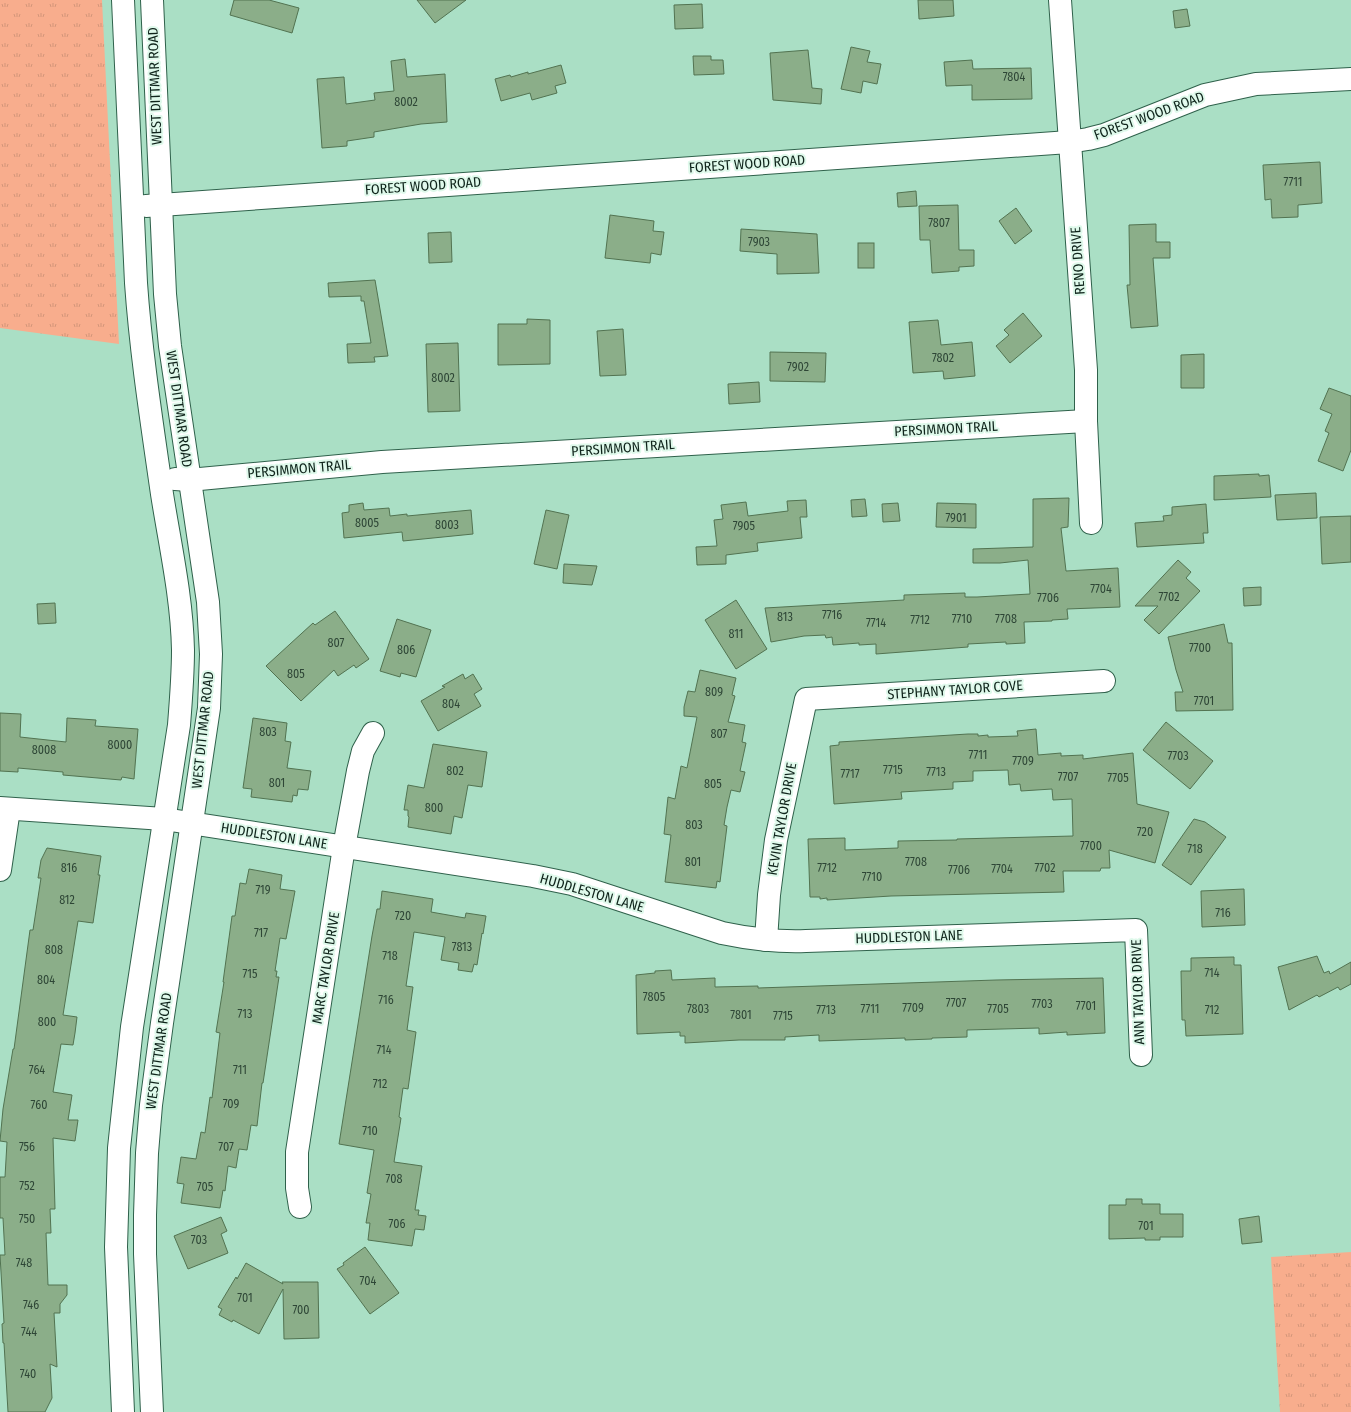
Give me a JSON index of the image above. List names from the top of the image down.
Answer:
{
  "streets": {
    "street": [
      "WEST DITTMAR ROAD",
      "FOREST WOOD ROAD",
      "RENO DRIVE",
      "PERSIMMON TRAIL",
      "STEPHANY TAYLOR COVE",
      "KEVIN TAYLOR DRIVE",
      "HUDDLESTON LANE",
      "MARC TAYLOR DRIVE",
      "ANN TAYLOR DRIVE"
    ]
  },
  "crossings": [
    ["WEST DITTMAR ROAD", "FOREST WOOD ROAD"],
    ["WEST DITTMAR ROAD", "PERSIMMON TRAIL"],
    ["WEST DITTMAR ROAD", "HUDDLESTON LANE"],
    ["FOREST WOOD ROAD", "RENO DRIVE"],
    ["RENO DRIVE", "PERSIMMON TRAIL"],
    ["STEPHANY TAYLOR COVE", "KEVIN TAYLOR DRIVE"],
    ["KEVIN TAYLOR DRIVE", "HUDDLESTON LANE"],
    ["HUDDLESTON LANE", "MARC TAYLOR DRIVE"],
    ["HUDDLESTON LANE", "ANN TAYLOR DRIVE"]
  ],
  "house_numbers": [
    "7804",
    "8002",
    "7711",
    "7807",
    "7903",
    "7802",
    "7902",
    "8002",
    "7901",
    "8005",
    "8003",
    "7905",
    "7704",
    "7702",
    "7706",
    "7716",
    "813",
    "7710",
    "7708",
    "7712",
    "7714",
    "811",
    "807",
    "7700",
    "806",
    "805",
    "809",
    "7701",
    "804",
    "803",
    "807",
    "8000",
    "8008",
    "7711",
    "7703",
    "7709",
    "7715",
    "802",
    "7713",
    "7717",
    "7707",
    "7705",
    "801",
    "805",
    "800",
    "803",
    "720",
    "7700",
    "718",
    "801",
    "7708",
    "816",
    "7712",
    "7702",
    "7704",
    "7706",
    "7710",
    "719",
    "812",
    "716",
    "720",
    "717",
    "7813",
    "808",
    "718",
    "714",
    "715",
    "804",
    "7805",
    "716",
    "7707",
    "7703",
    "7701",
    "7709",
    "7803",
    "7711",
    "7705",
    "7713",
    "712",
    "713",
    "7801",
    "7715",
    "800",
    "714",
    "764",
    "711",
    "712",
    "709",
    "760",
    "710",
    "756",
    "707",
    "708",
    "752",
    "705",
    "750",
    "706",
    "701",
    "703",
    "748",
    "704",
    "701",
    "746",
    "700",
    "744",
    "740"
  ]
}
